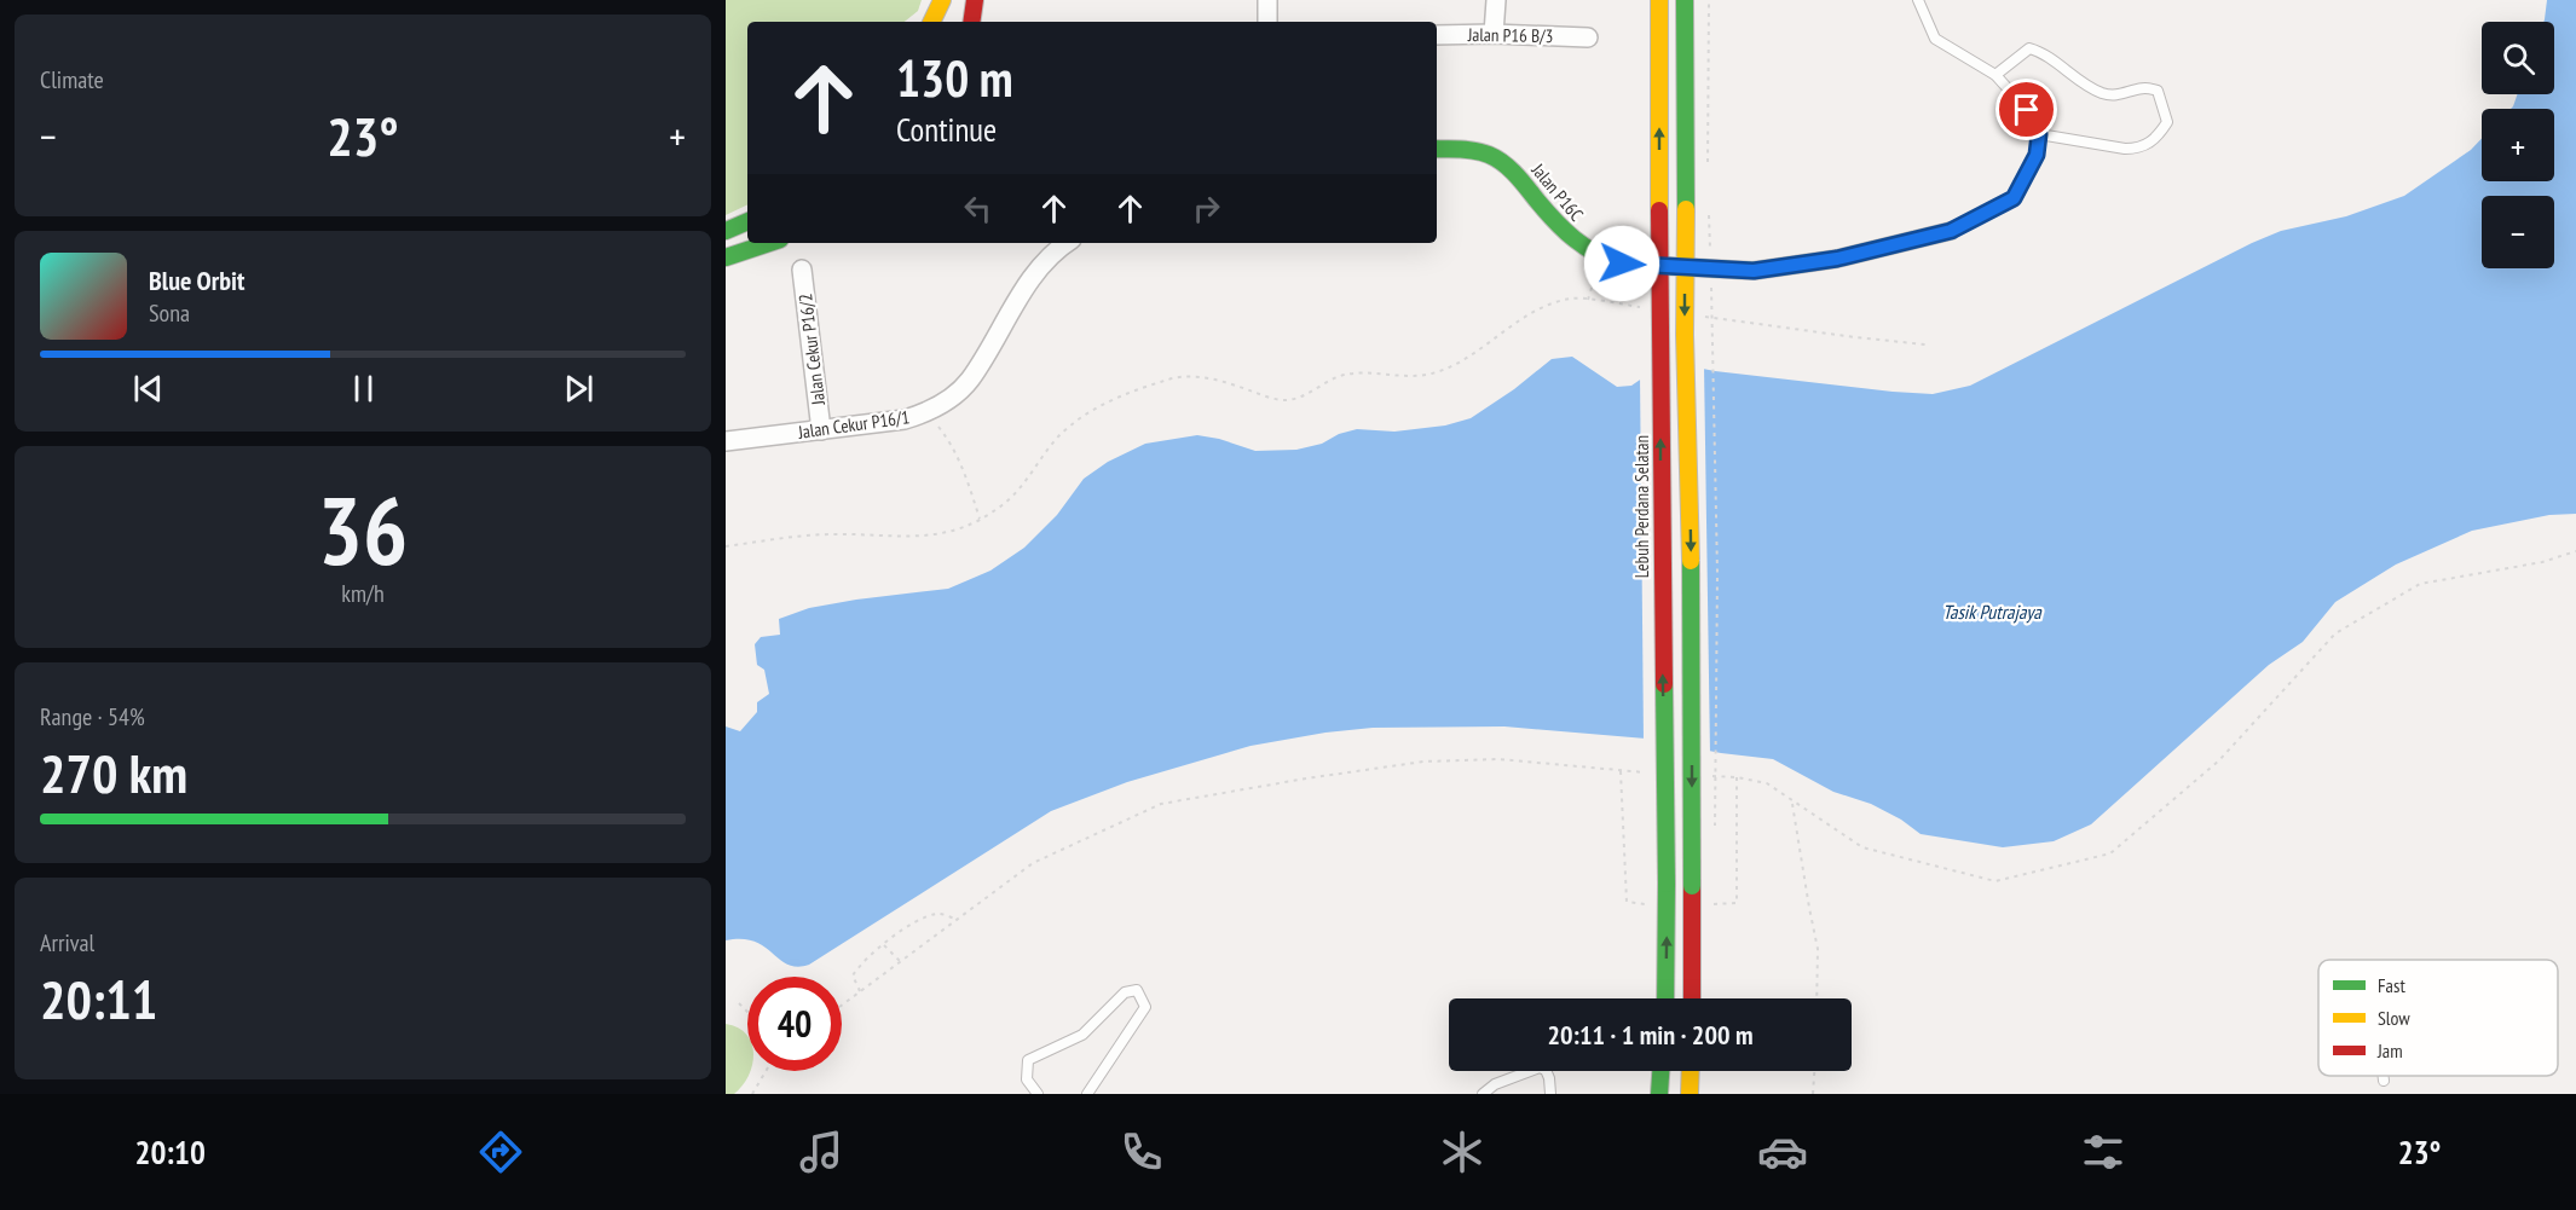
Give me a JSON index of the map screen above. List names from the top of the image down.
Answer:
{
  "streets": {
    "main road": ["Jalan P16C", "Lebuh Perdana Selatan"],
    "street": ["Jalan P16 B/3", "Jalan Cekur P16/2", "Jalan Cekur P16/1"]
  },
  "crossings": [
    ["Jalan Cekur P16/2", "Jalan Cekur P16/1"]
  ],
  "water": ["Tasik Putrajaya"],
  "legend": ["Fast", "Slow", "Jam"],
  "page": {
    "tile": [
      "Climate",
      ["36", "km/h"],
      ["Range · 54%", "270 km"],
      ["Arrival", "20:11"]
    ],
    "map_buttons": ["+", "−"],
    "turn": ["130 m", "Continue"],
    "heat": ["−", "23°", "+"],
    "song": ["Blue Orbit", "Sona"],
    "limit": "40",
    "trip": "20:11 · 1 min · 200 m",
    "tabs": ["20:10", "23°"]
  }
}
